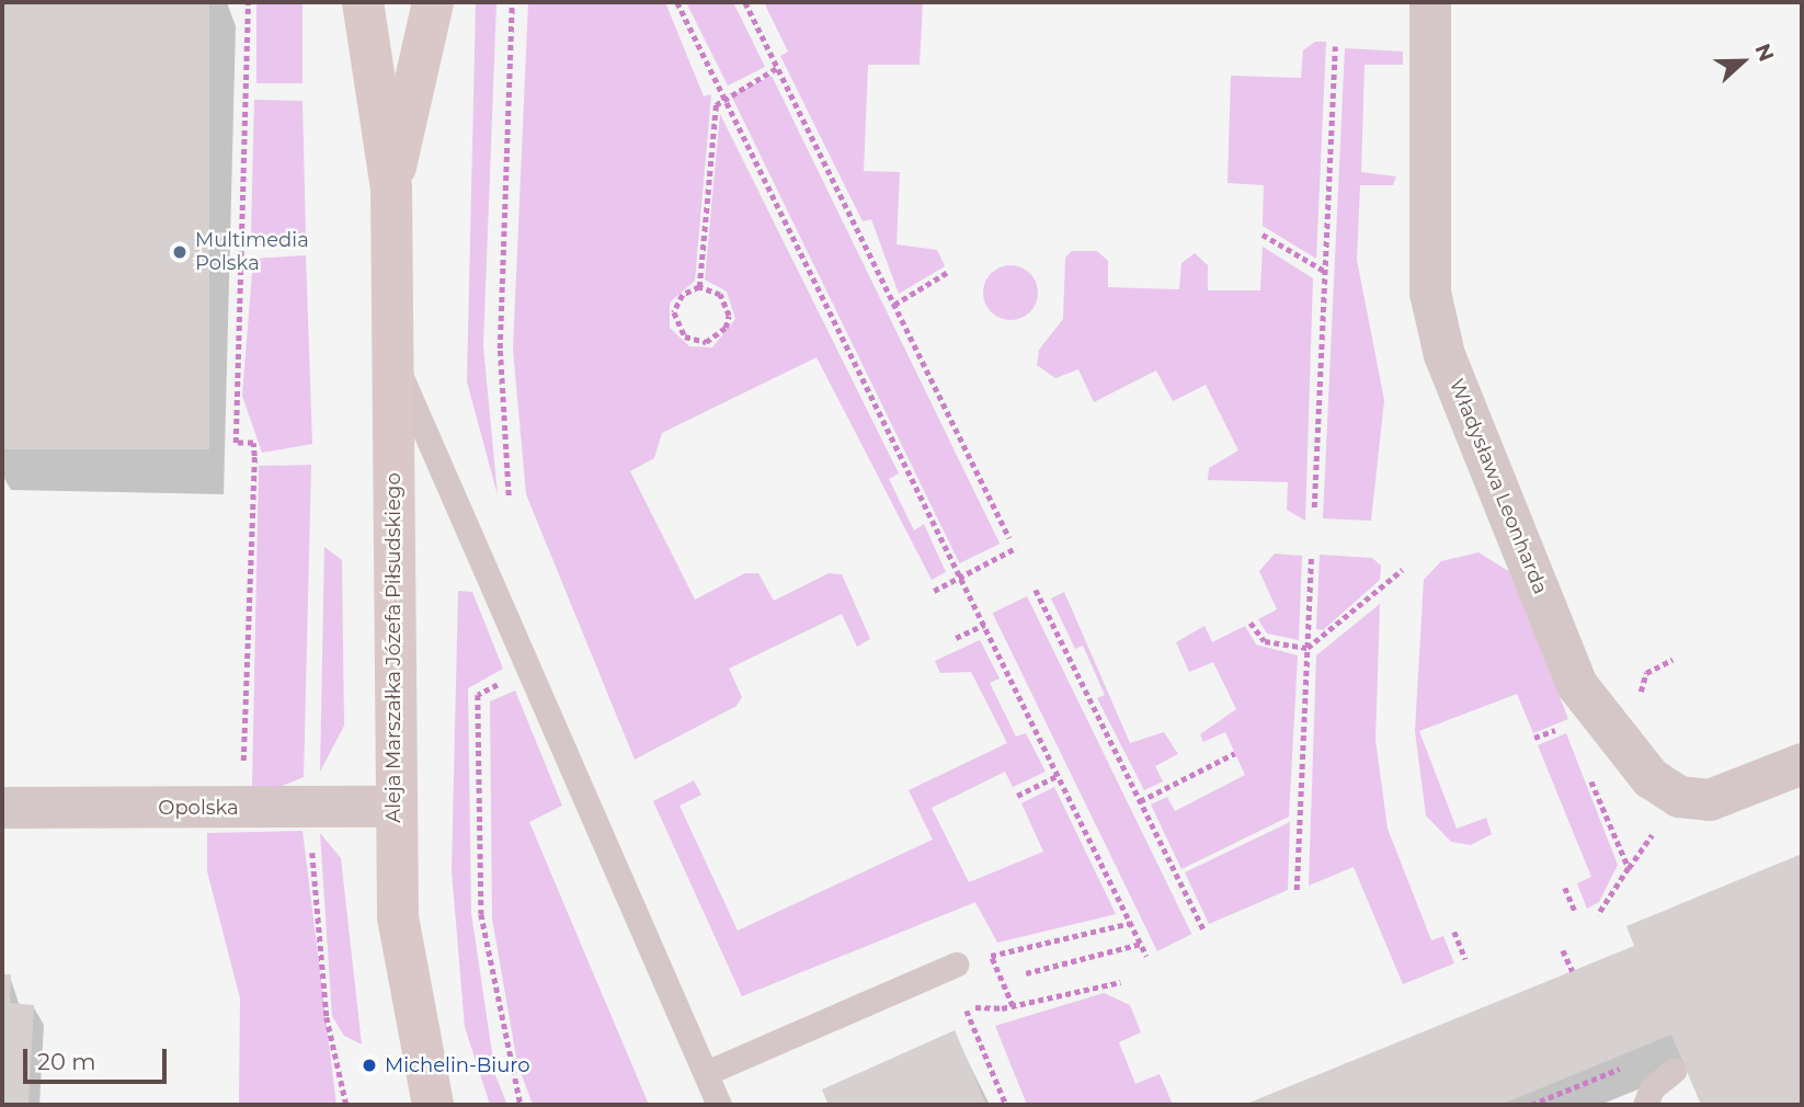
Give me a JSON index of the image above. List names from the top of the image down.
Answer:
{
  "streets": {
    "street": ["Władysława Leonharda", "Aleja Marszałka Józefa Piłsudskiego", "Opolska"]
  },
  "crossings": [
    ["Aleja Marszałka Józefa Piłsudskiego", "Opolska"]
  ],
  "places": ["Multimedia Polska", "Michelin-Biuro"],
  "scale_bar": "20 m",
  "north": "right"
}
